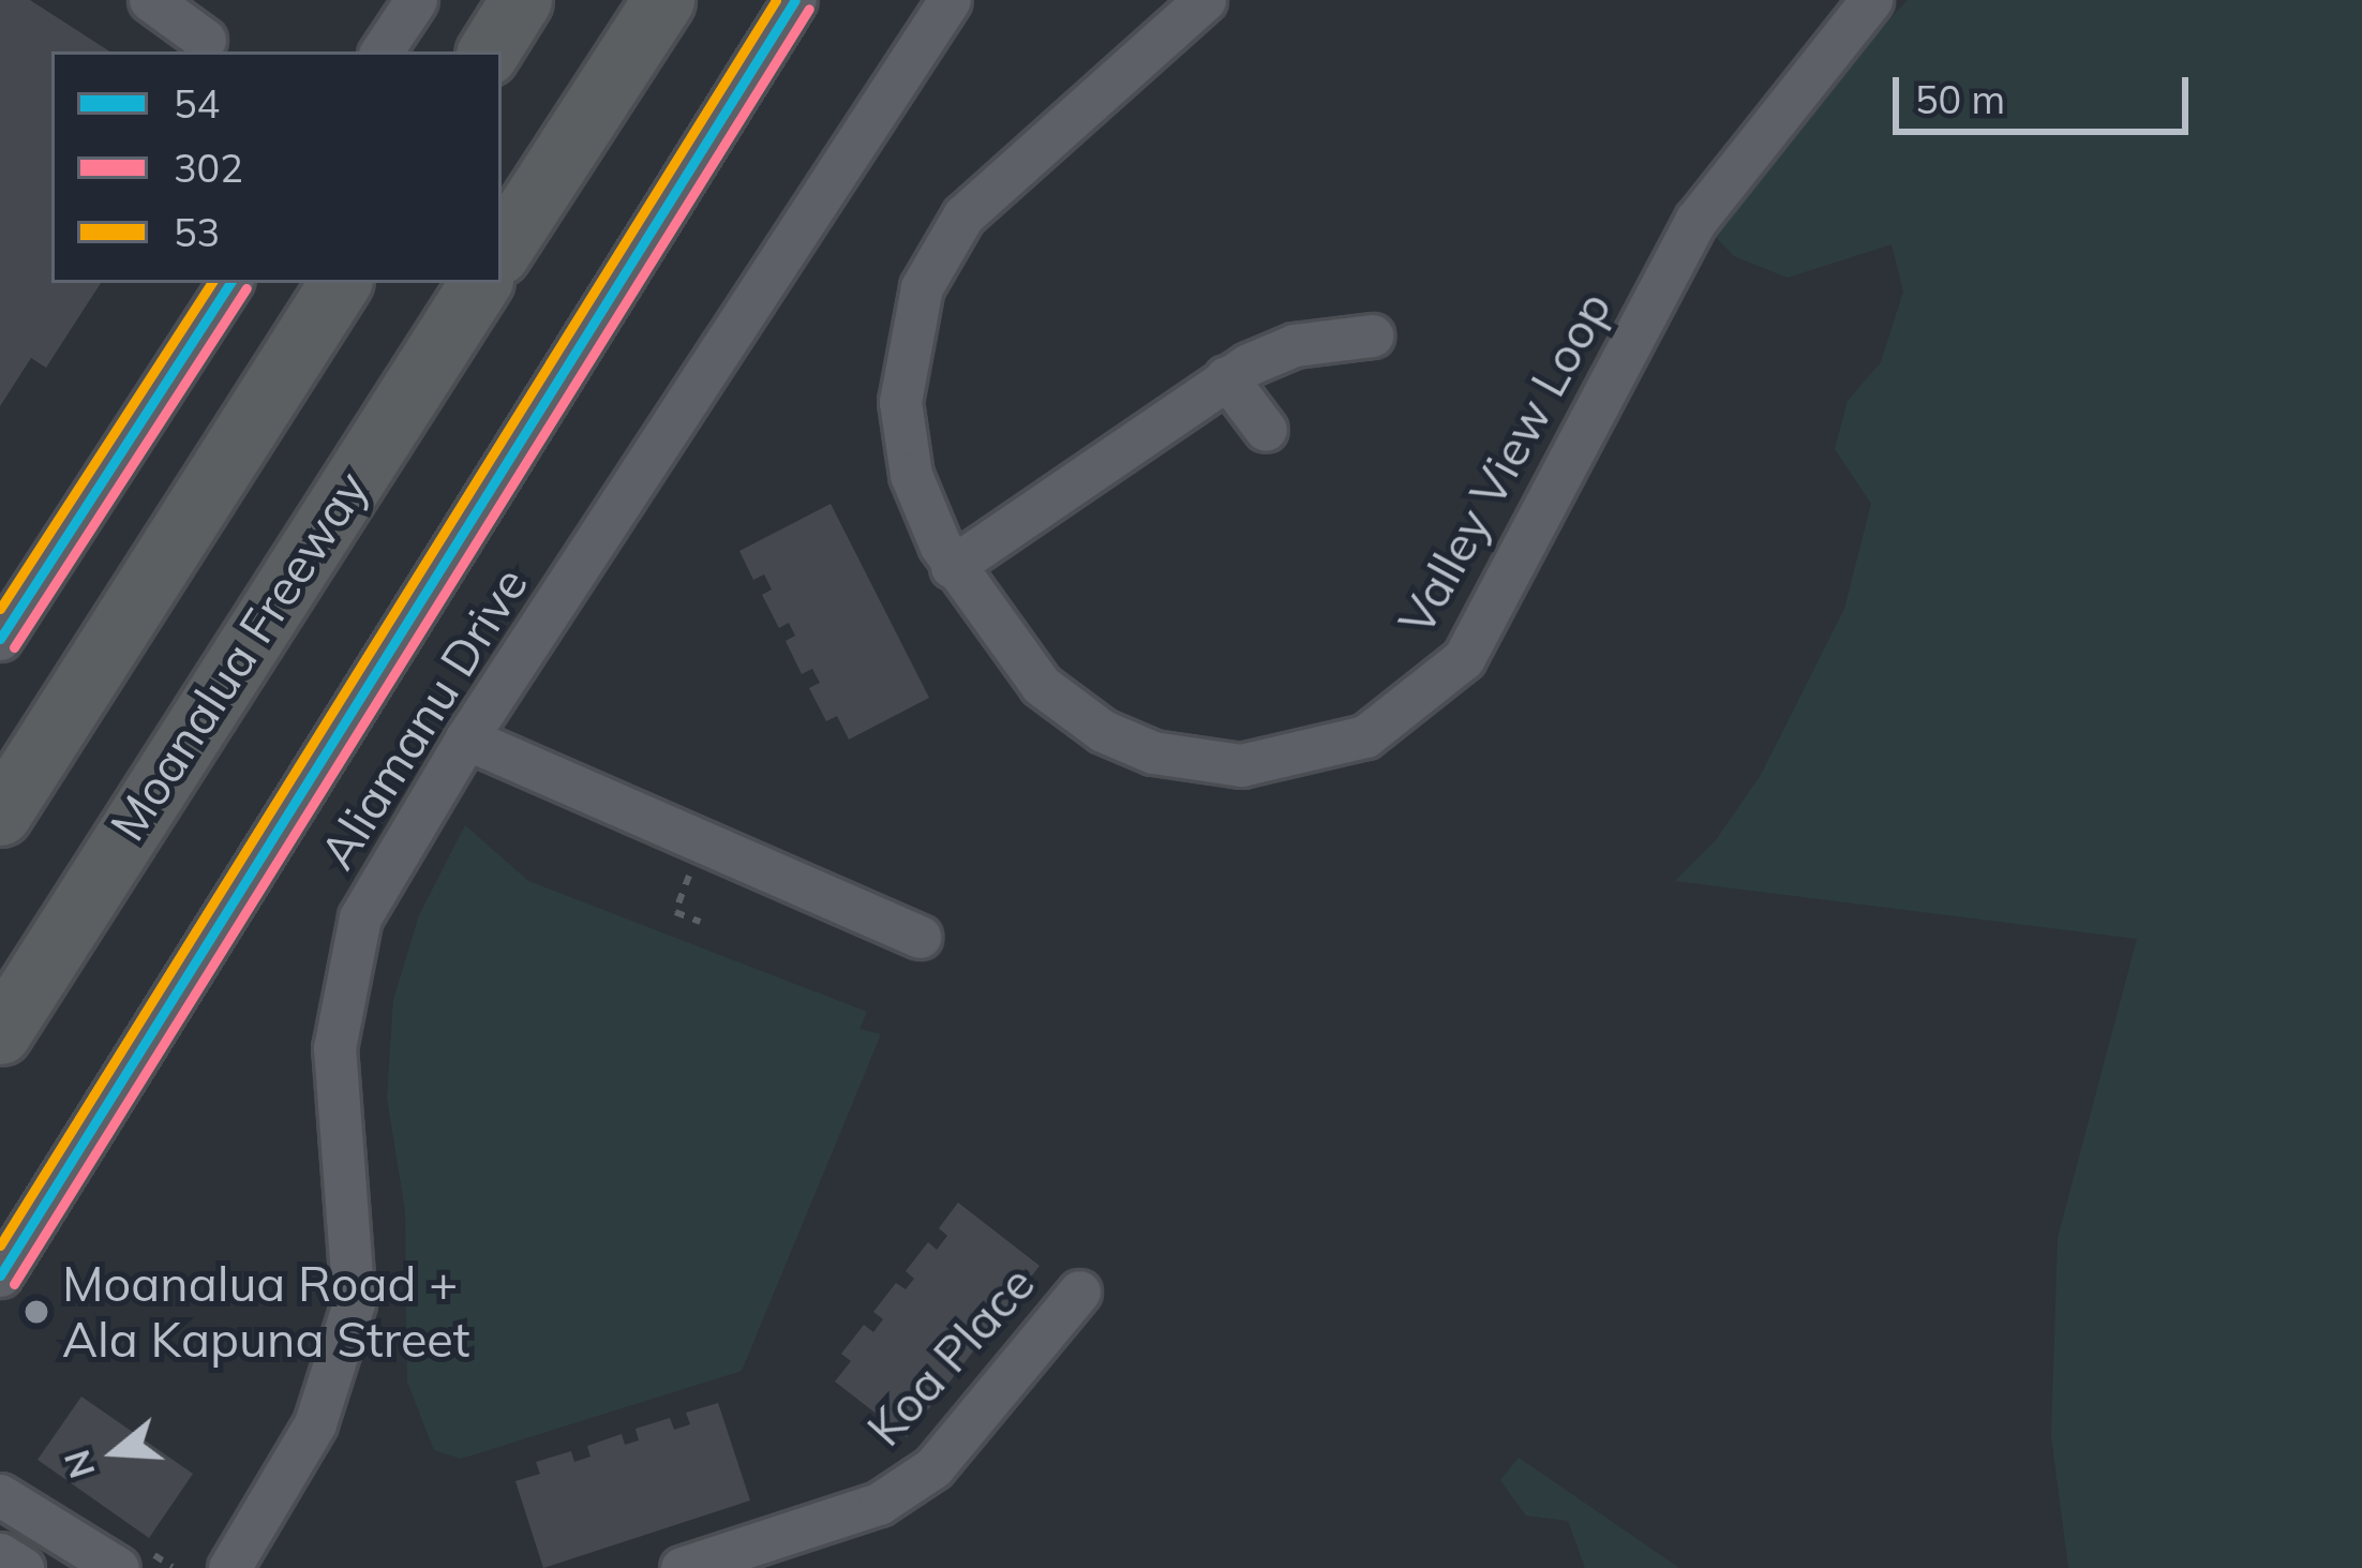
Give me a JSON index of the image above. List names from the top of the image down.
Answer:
{
  "streets": {
    "highway": ["Moanalua Freeway"],
    "street": ["Valley View Loop", "Aliamanu Drive", "Koa Place"]
  },
  "places": ["Moanalua Road + Ala Kapuna Street"],
  "lines": ["transit line 54", "transit line 53", "transit line 302"],
  "legend": ["54", "302", "53"],
  "scale_bar": "50 m",
  "north": "left"
}
